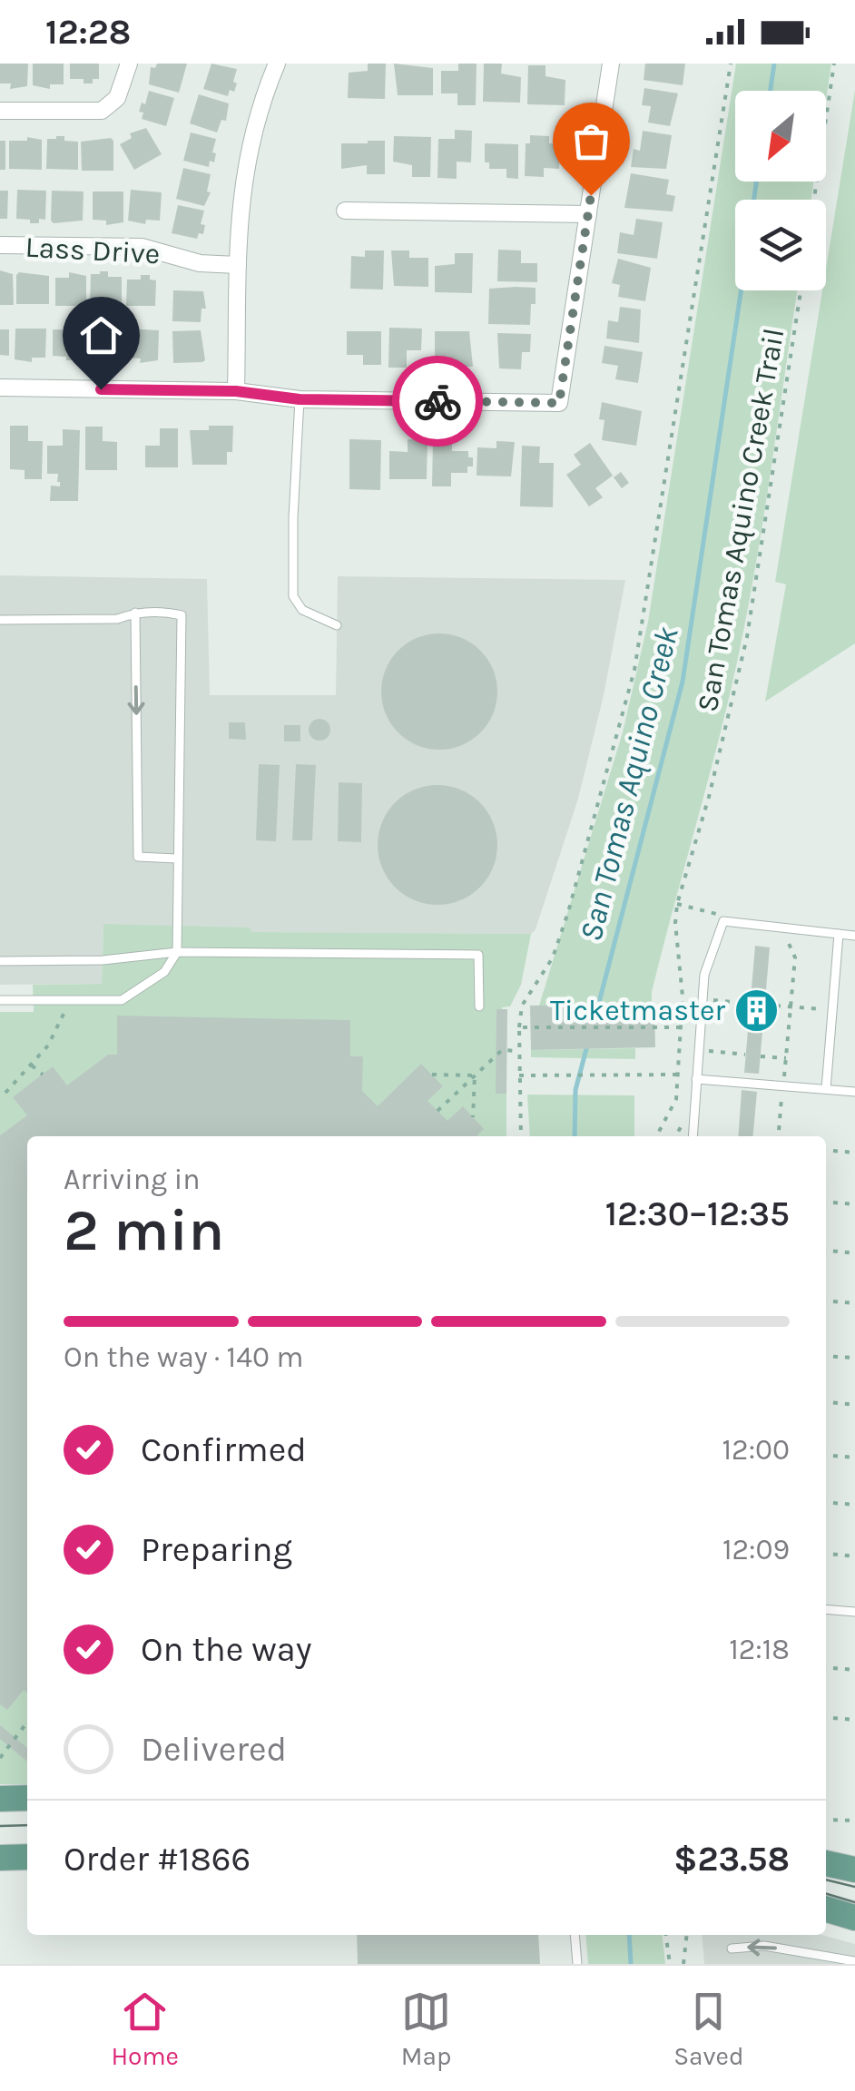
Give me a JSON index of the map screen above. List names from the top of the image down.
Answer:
{
  "streets": {
    "street": ["Lass Drive"],
    "path": ["San Tomas Aquino Creek Trail"]
  },
  "water": ["San Tomas Aquino Creek"],
  "places": {
    "building": ["Ticketmaster"]
  },
  "north": "bottom left",
  "page": {
    "status": "12:28",
    "heading": ["2 min", "Arriving in", "12:30–12:35"],
    "panel": ["Order #1866", "$23.58"],
    "bar": "On the way · 140 m",
    "list": [
      ["Confirmed", "12:00"],
      ["Preparing", "12:09"],
      ["On the way", "12:18"],
      "Delivered"
    ],
    "tabs": ["Home", "Map", "Saved"]
  }
}
